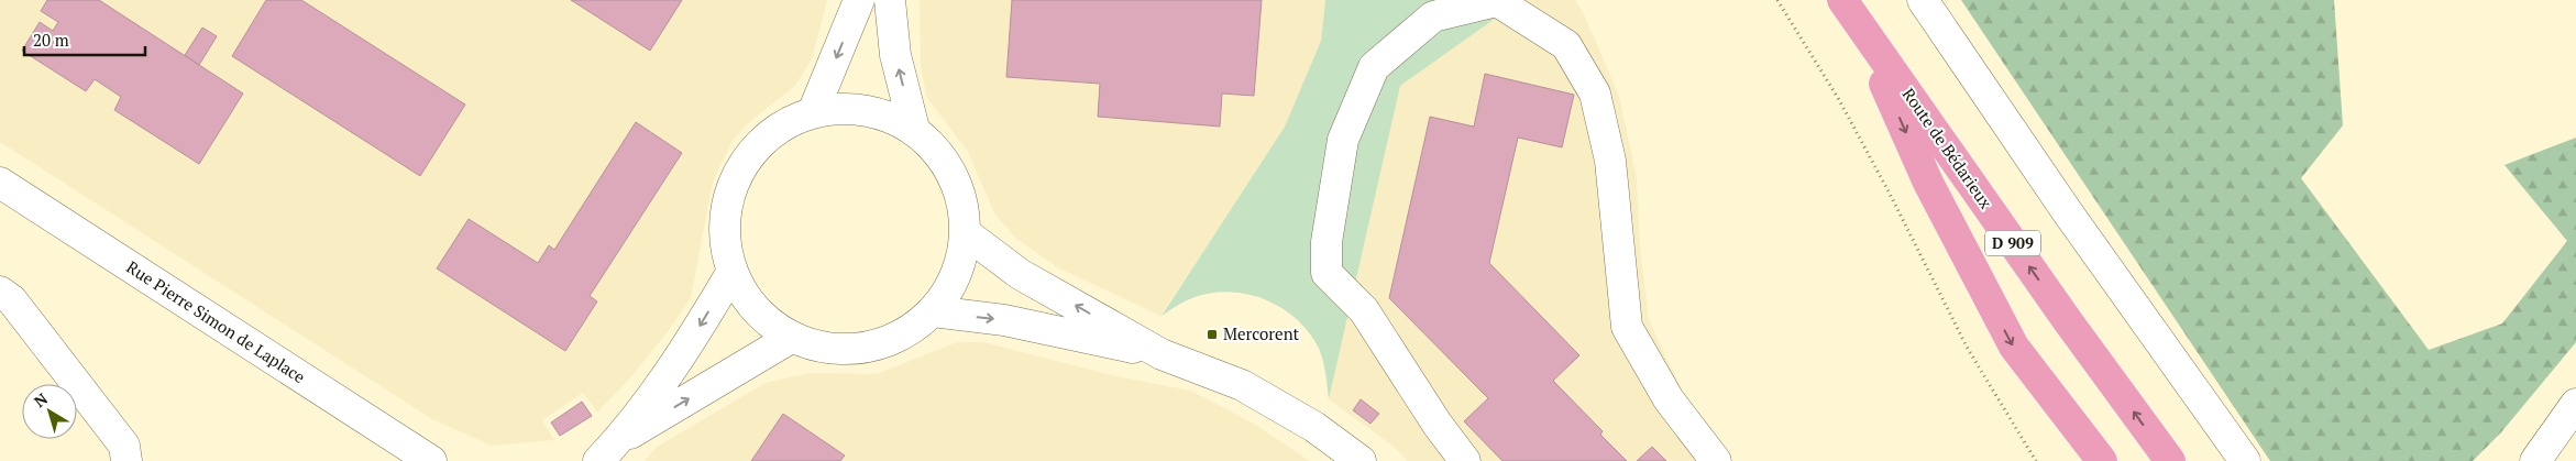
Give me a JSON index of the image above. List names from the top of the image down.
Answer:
{
  "streets": {
    "main road": ["Route de Bédarieux", "D 909"],
    "street": ["Rue Pierre Simon de Laplace"]
  },
  "places": {
    "transit": ["Mercorent"]
  },
  "scale_bar": "20 m",
  "north": "top left"
}
